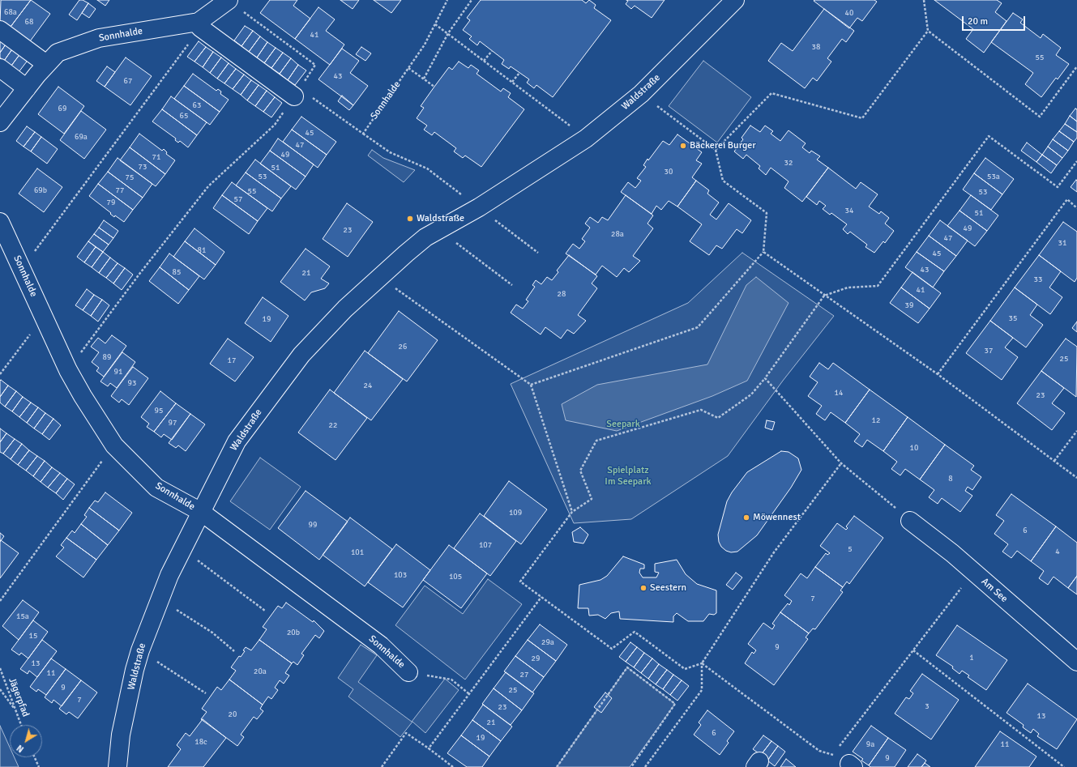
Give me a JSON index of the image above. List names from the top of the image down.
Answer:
{
  "streets": {
    "street": ["Sonnhalde", "Waldstraße", "Am See"],
    "path": ["Jägerpfad"]
  },
  "crossings": [
    ["Sonnhalde", "Waldstraße"]
  ],
  "parks": ["Seepark", "Spielplatz Im Seepark"],
  "places": [
    "Bäckerei Burger",
    "Waldstraße",
    "Möwennest",
    "Seestern"
  ],
  "house_numbers": [
    "68a",
    "40",
    "68",
    "41",
    "38",
    "55",
    "43",
    "67",
    "63",
    "69",
    "65",
    "45",
    "69a",
    "47",
    "49",
    "71",
    "32",
    "73",
    "51",
    "30",
    "53",
    "53a",
    "75",
    "69b",
    "77",
    "55",
    "53",
    "57",
    "79",
    "34",
    "51",
    "49",
    "23",
    "28a",
    "47",
    "31",
    "81",
    "45",
    "43",
    "85",
    "21",
    "33",
    "41",
    "28",
    "39",
    "35",
    "19",
    "26",
    "37",
    "89",
    "25",
    "17",
    "91",
    "93",
    "24",
    "14",
    "23",
    "95",
    "12",
    "97",
    "22",
    "10",
    "8",
    "109",
    "99",
    "6",
    "107",
    "5",
    "4",
    "101",
    "103",
    "105",
    "7",
    "15a",
    "20b",
    "15",
    "29a",
    "9",
    "1",
    "29",
    "13",
    "20a",
    "11",
    "27",
    "9",
    "25",
    "7",
    "3",
    "23",
    "20",
    "13",
    "21",
    "6",
    "19",
    "18c",
    "9a",
    "11",
    "9"
  ],
  "scale_bar": "20 m",
  "north": "bottom left"
}
